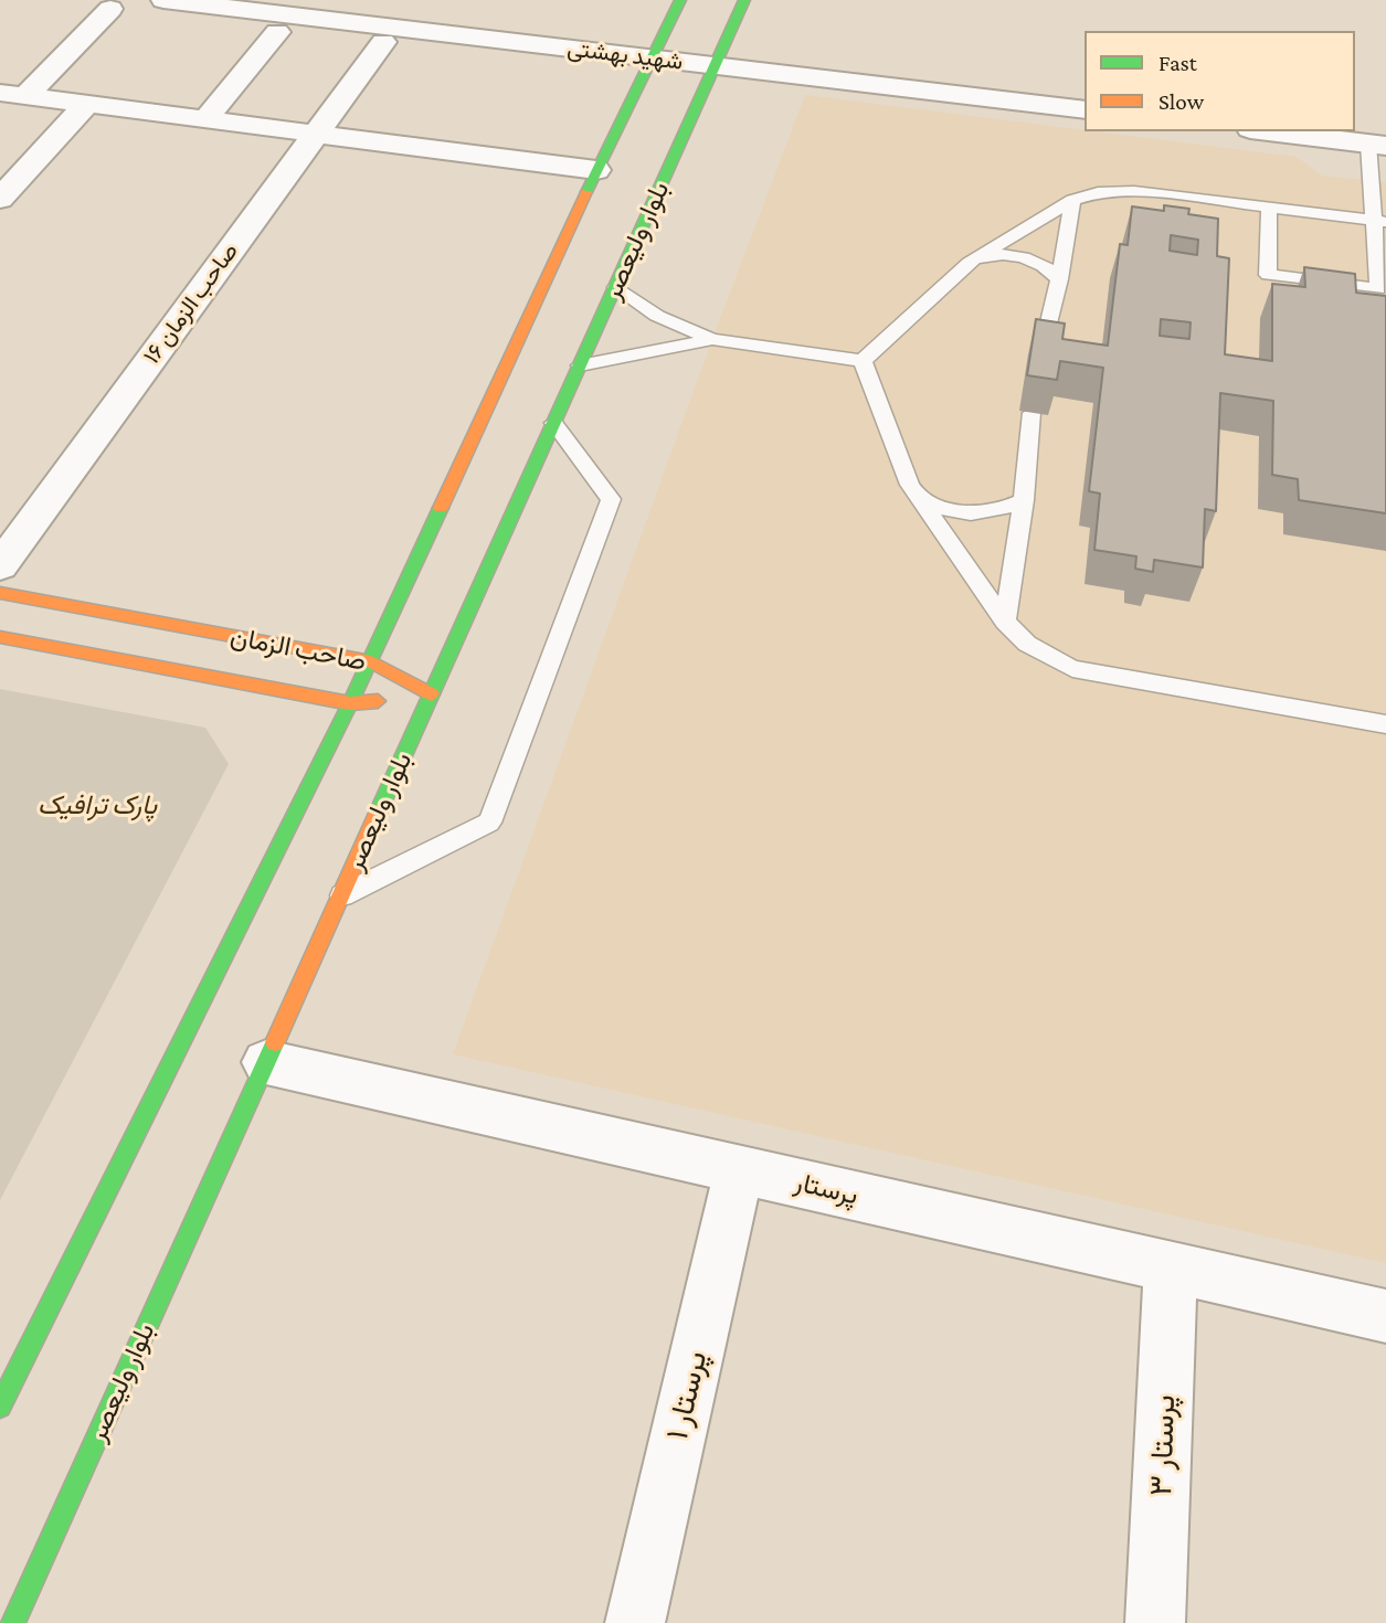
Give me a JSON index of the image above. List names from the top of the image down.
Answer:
{
  "streets": {
    "street": [
      "شهید بهشتی",
      "بلوار ولیعصر",
      "صاحب الزمان ۱۶",
      "صاحب الزمان",
      "پرستار",
      "پرستار ۱",
      "پرستار ۳"
    ]
  },
  "crossings": [
    ["شهید بهشتی", "بلوار ولیعصر"],
    ["بلوار ولیعصر", "صاحب الزمان"],
    ["بلوار ولیعصر", "پرستار"],
    ["پرستار", "پرستار ۱"],
    ["پرستار", "پرستار ۳"]
  ],
  "parks": ["پارک ترافیک"],
  "legend": ["Fast", "Slow"]
}
